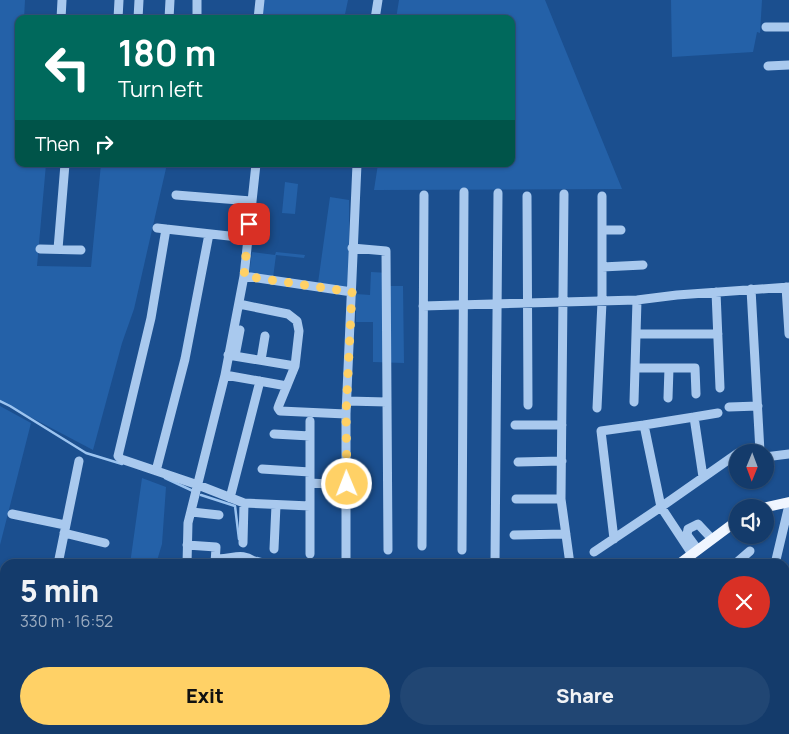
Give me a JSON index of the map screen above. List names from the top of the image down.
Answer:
{
  "north": "bottom",
  "page": {
    "turn": ["180 m", "Turn left"],
    "then": "Then",
    "heading": ["5 min", "330 m · 16:52"],
    "buttons": ["Exit", "Share"]
  }
}
